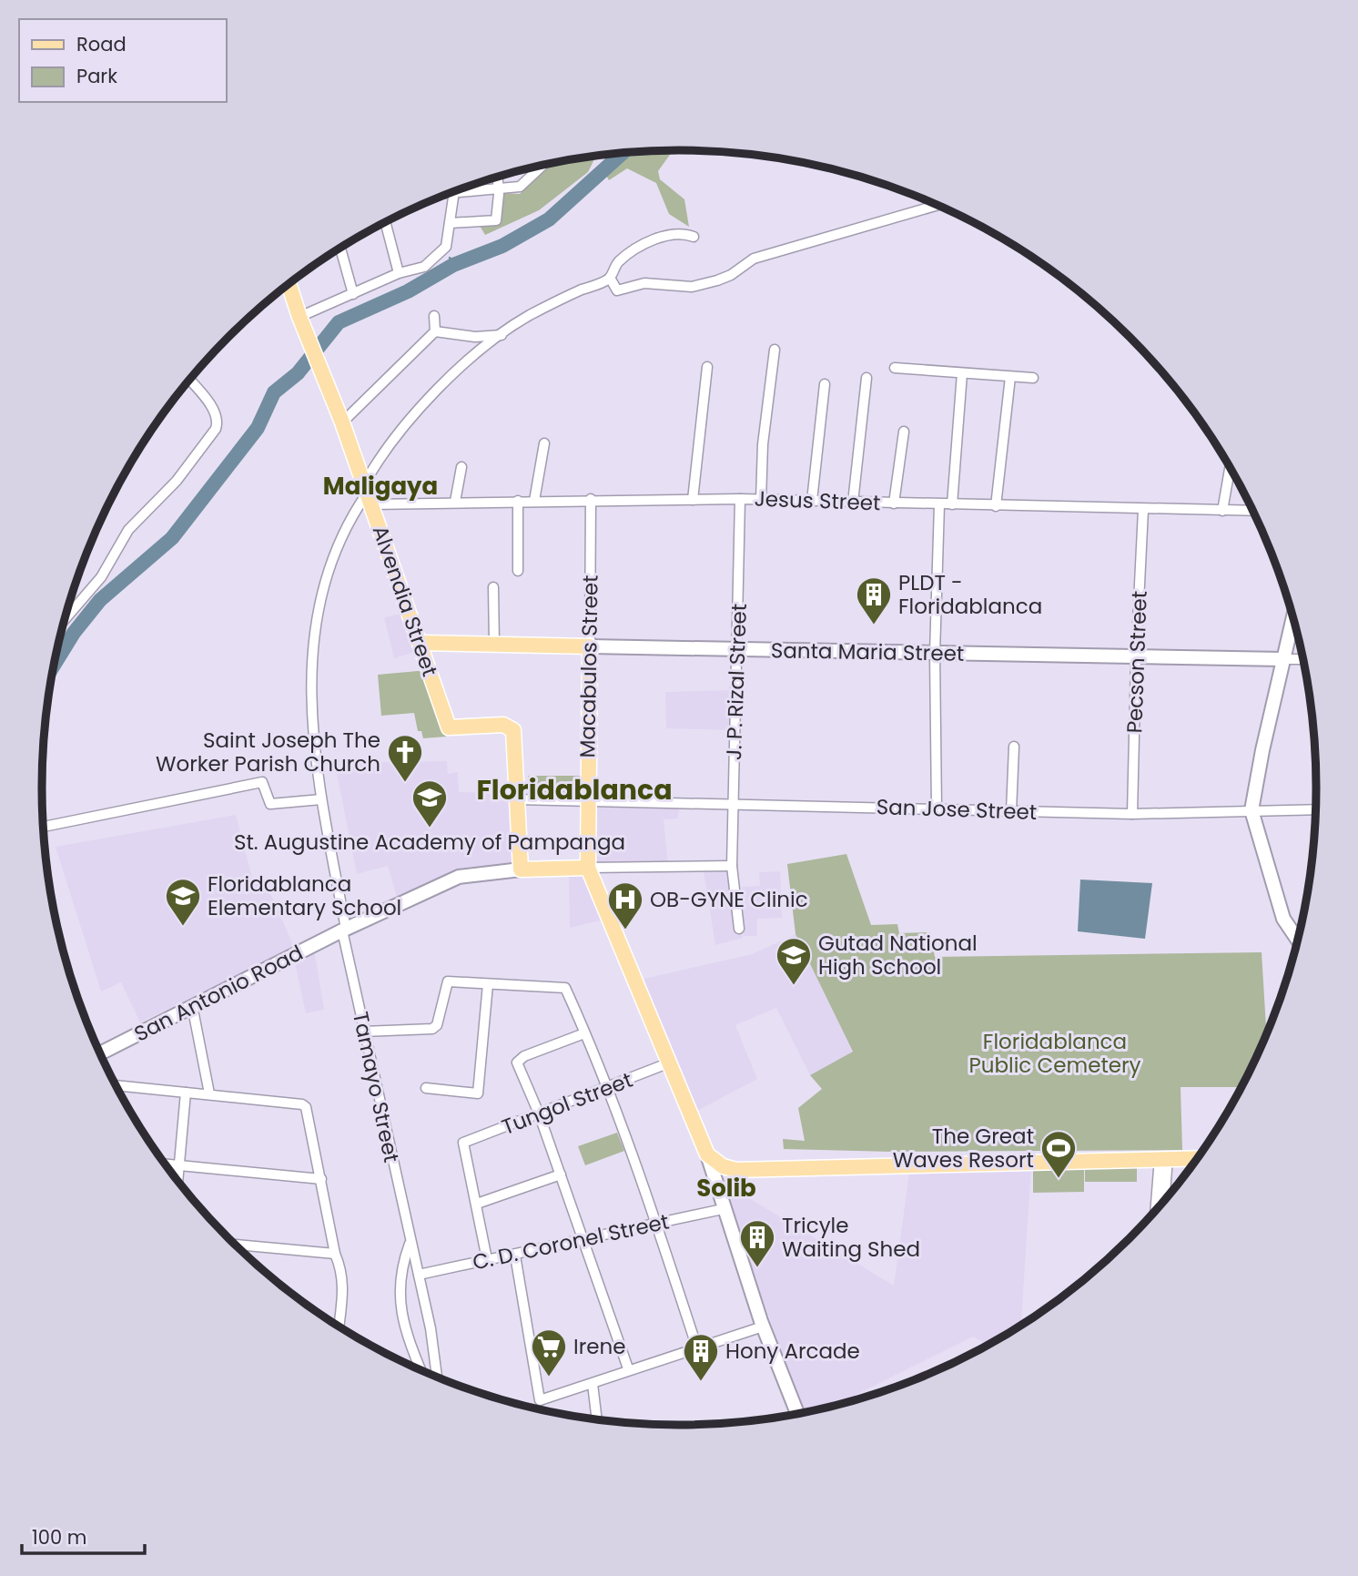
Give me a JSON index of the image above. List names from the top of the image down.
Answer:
{
  "streets": {
    "main road": ["Alvendia Street", "Santa Maria Street", "Macabulos Street"],
    "street": [
      "Jesus Street",
      "Pecson Street",
      "J. P. Rizal Street",
      "San Jose Street",
      "San Antonio Road",
      "Tamayo Street",
      "Tungol Street",
      "C. D. Coronel Street"
    ]
  },
  "crossings": [
    ["Jesus Street", "Alvendia Street"],
    ["Jesus Street", "Pecson Street"],
    ["Jesus Street", "Macabulos Street"],
    ["Jesus Street", "J. P. Rizal Street"],
    ["Jesus Street", "Tamayo Street"],
    ["Alvendia Street", "Santa Maria Street"],
    ["Alvendia Street", "San Jose Street"],
    ["Alvendia Street", "Tamayo Street"],
    ["Santa Maria Street", "Pecson Street"],
    ["Santa Maria Street", "Macabulos Street"],
    ["Santa Maria Street", "J. P. Rizal Street"],
    ["Pecson Street", "San Jose Street"],
    ["Macabulos Street", "San Jose Street"],
    ["Macabulos Street", "Tungol Street"],
    ["J. P. Rizal Street", "San Jose Street"],
    ["San Antonio Road", "Tamayo Street"],
    ["Tamayo Street", "C. D. Coronel Street"]
  ],
  "districts": ["Maligaya", "Floridablanca", "Solib"],
  "parks": ["Floridablanca Public Cemetery"],
  "places": {
    "building": ["PLDT - Floridablanca", "Tricyle Waiting Shed", "Hony Arcade"],
    "church": ["Saint Joseph The Worker Parish Church"],
    "school or university": ["St. Augustine Academy of Pampanga", "Floridablanca Elementary School", "Gutad National High School"],
    "hospital": ["OB-GYNE Clinic"],
    "sports": ["The Great Waves Resort"],
    "supermarket": ["Irene"]
  },
  "legend": ["Road", "Park"],
  "scale_bar": "100 m"
}
